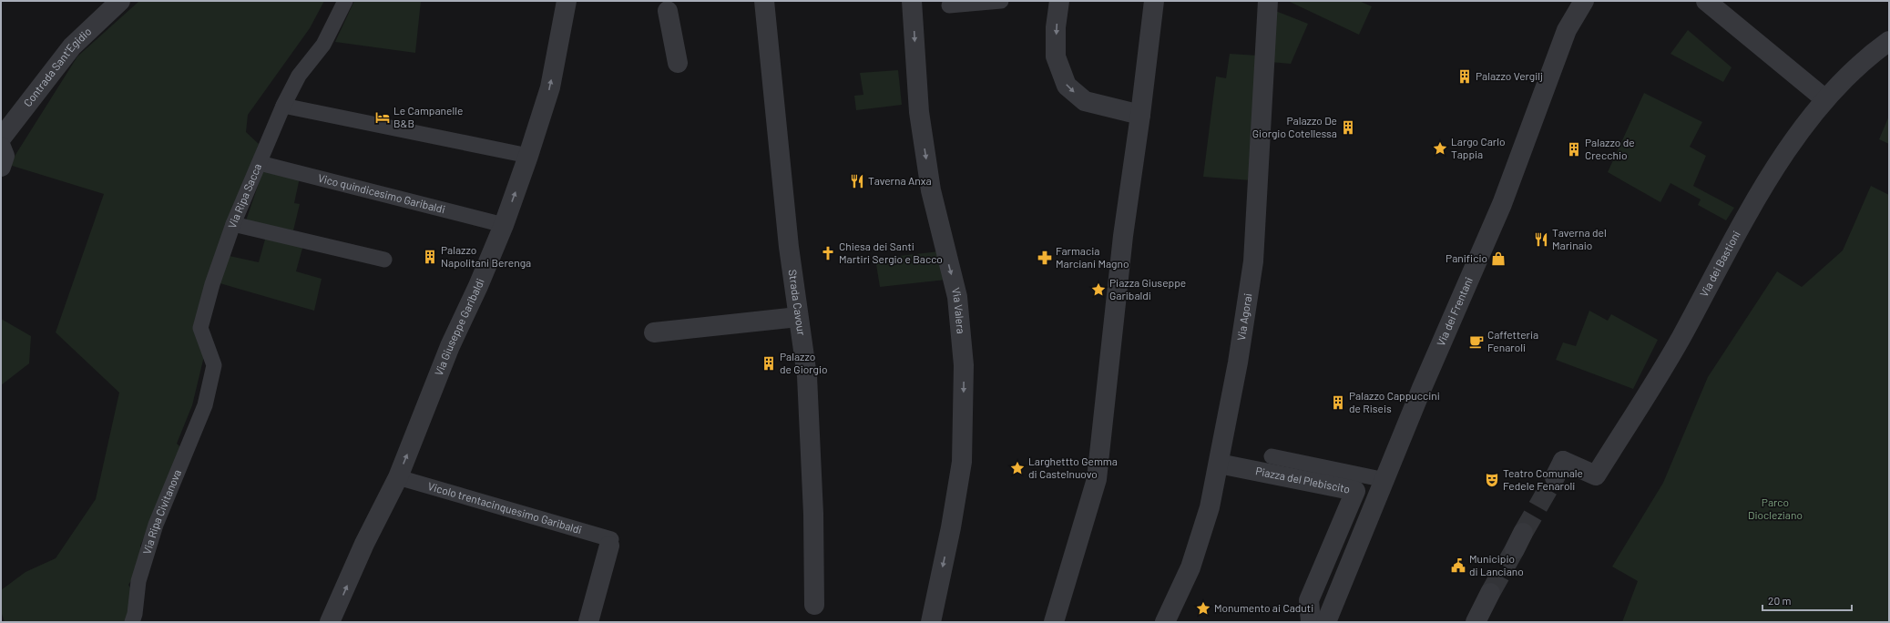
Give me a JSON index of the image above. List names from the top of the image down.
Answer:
{
  "streets": {
    "street": [
      "Contrada Sant'Egidio",
      "Via dei Bastioni",
      "Strada Cavour",
      "Via Valera",
      "Via dei Frentani",
      "Via Agorai",
      "Via Giuseppe Garibaldi",
      "Piazza del Plebiscito"
    ],
    "lane": [
      "Vico quindicesimo Garibaldi",
      "Via Ripa Sacca",
      "Vicolo trentacinquesimo Garibaldi",
      "Via Ripa Civitanova"
    ]
  },
  "crossings": [
    ["Vico quindicesimo Garibaldi", "Via Ripa Sacca"],
    ["Vico quindicesimo Garibaldi", "Via Giuseppe Garibaldi"],
    ["Via Ripa Sacca", "Via Ripa Civitanova"],
    ["Via Agorai", "Piazza del Plebiscito"],
    ["Via Giuseppe Garibaldi", "Vicolo trentacinquesimo Garibaldi"]
  ],
  "one_way": ["Via Giuseppe Garibaldi"],
  "parks": ["Parco Diocleziano"],
  "places": {
    "building": [
      "Palazzo Vergilj",
      "Palazzo De Giorgio Cotellessa",
      "Palazzo de Crecchio",
      "Palazzo Napolitani Berenga",
      "Palazzo de Giorgio",
      "Palazzo Cappuccini de Riseis"
    ],
    "hotel": ["Le Campanelle B&B"],
    "place": [
      "Largo Carlo Tappia",
      "Piazza Giuseppe Garibaldi",
      "Larghettto Gemma di Castelnuovo",
      "Monumento ai Caduti"
    ],
    "restaurant": ["Taverna Anxa", "Taverna del Marinaio"],
    "church": ["Chiesa dei Santi Martiri Sergio e Bacco"],
    "pharmacy": ["Farmacia Marciani Magno"],
    "shop": ["Panificio"],
    "cafe": ["Caffetteria Fenaroli"],
    "theatre": ["Teatro Comunale Fedele Fenaroli"],
    "public building": ["Municipio di Lanciano"]
  },
  "scale_bar": "20 m"
}
